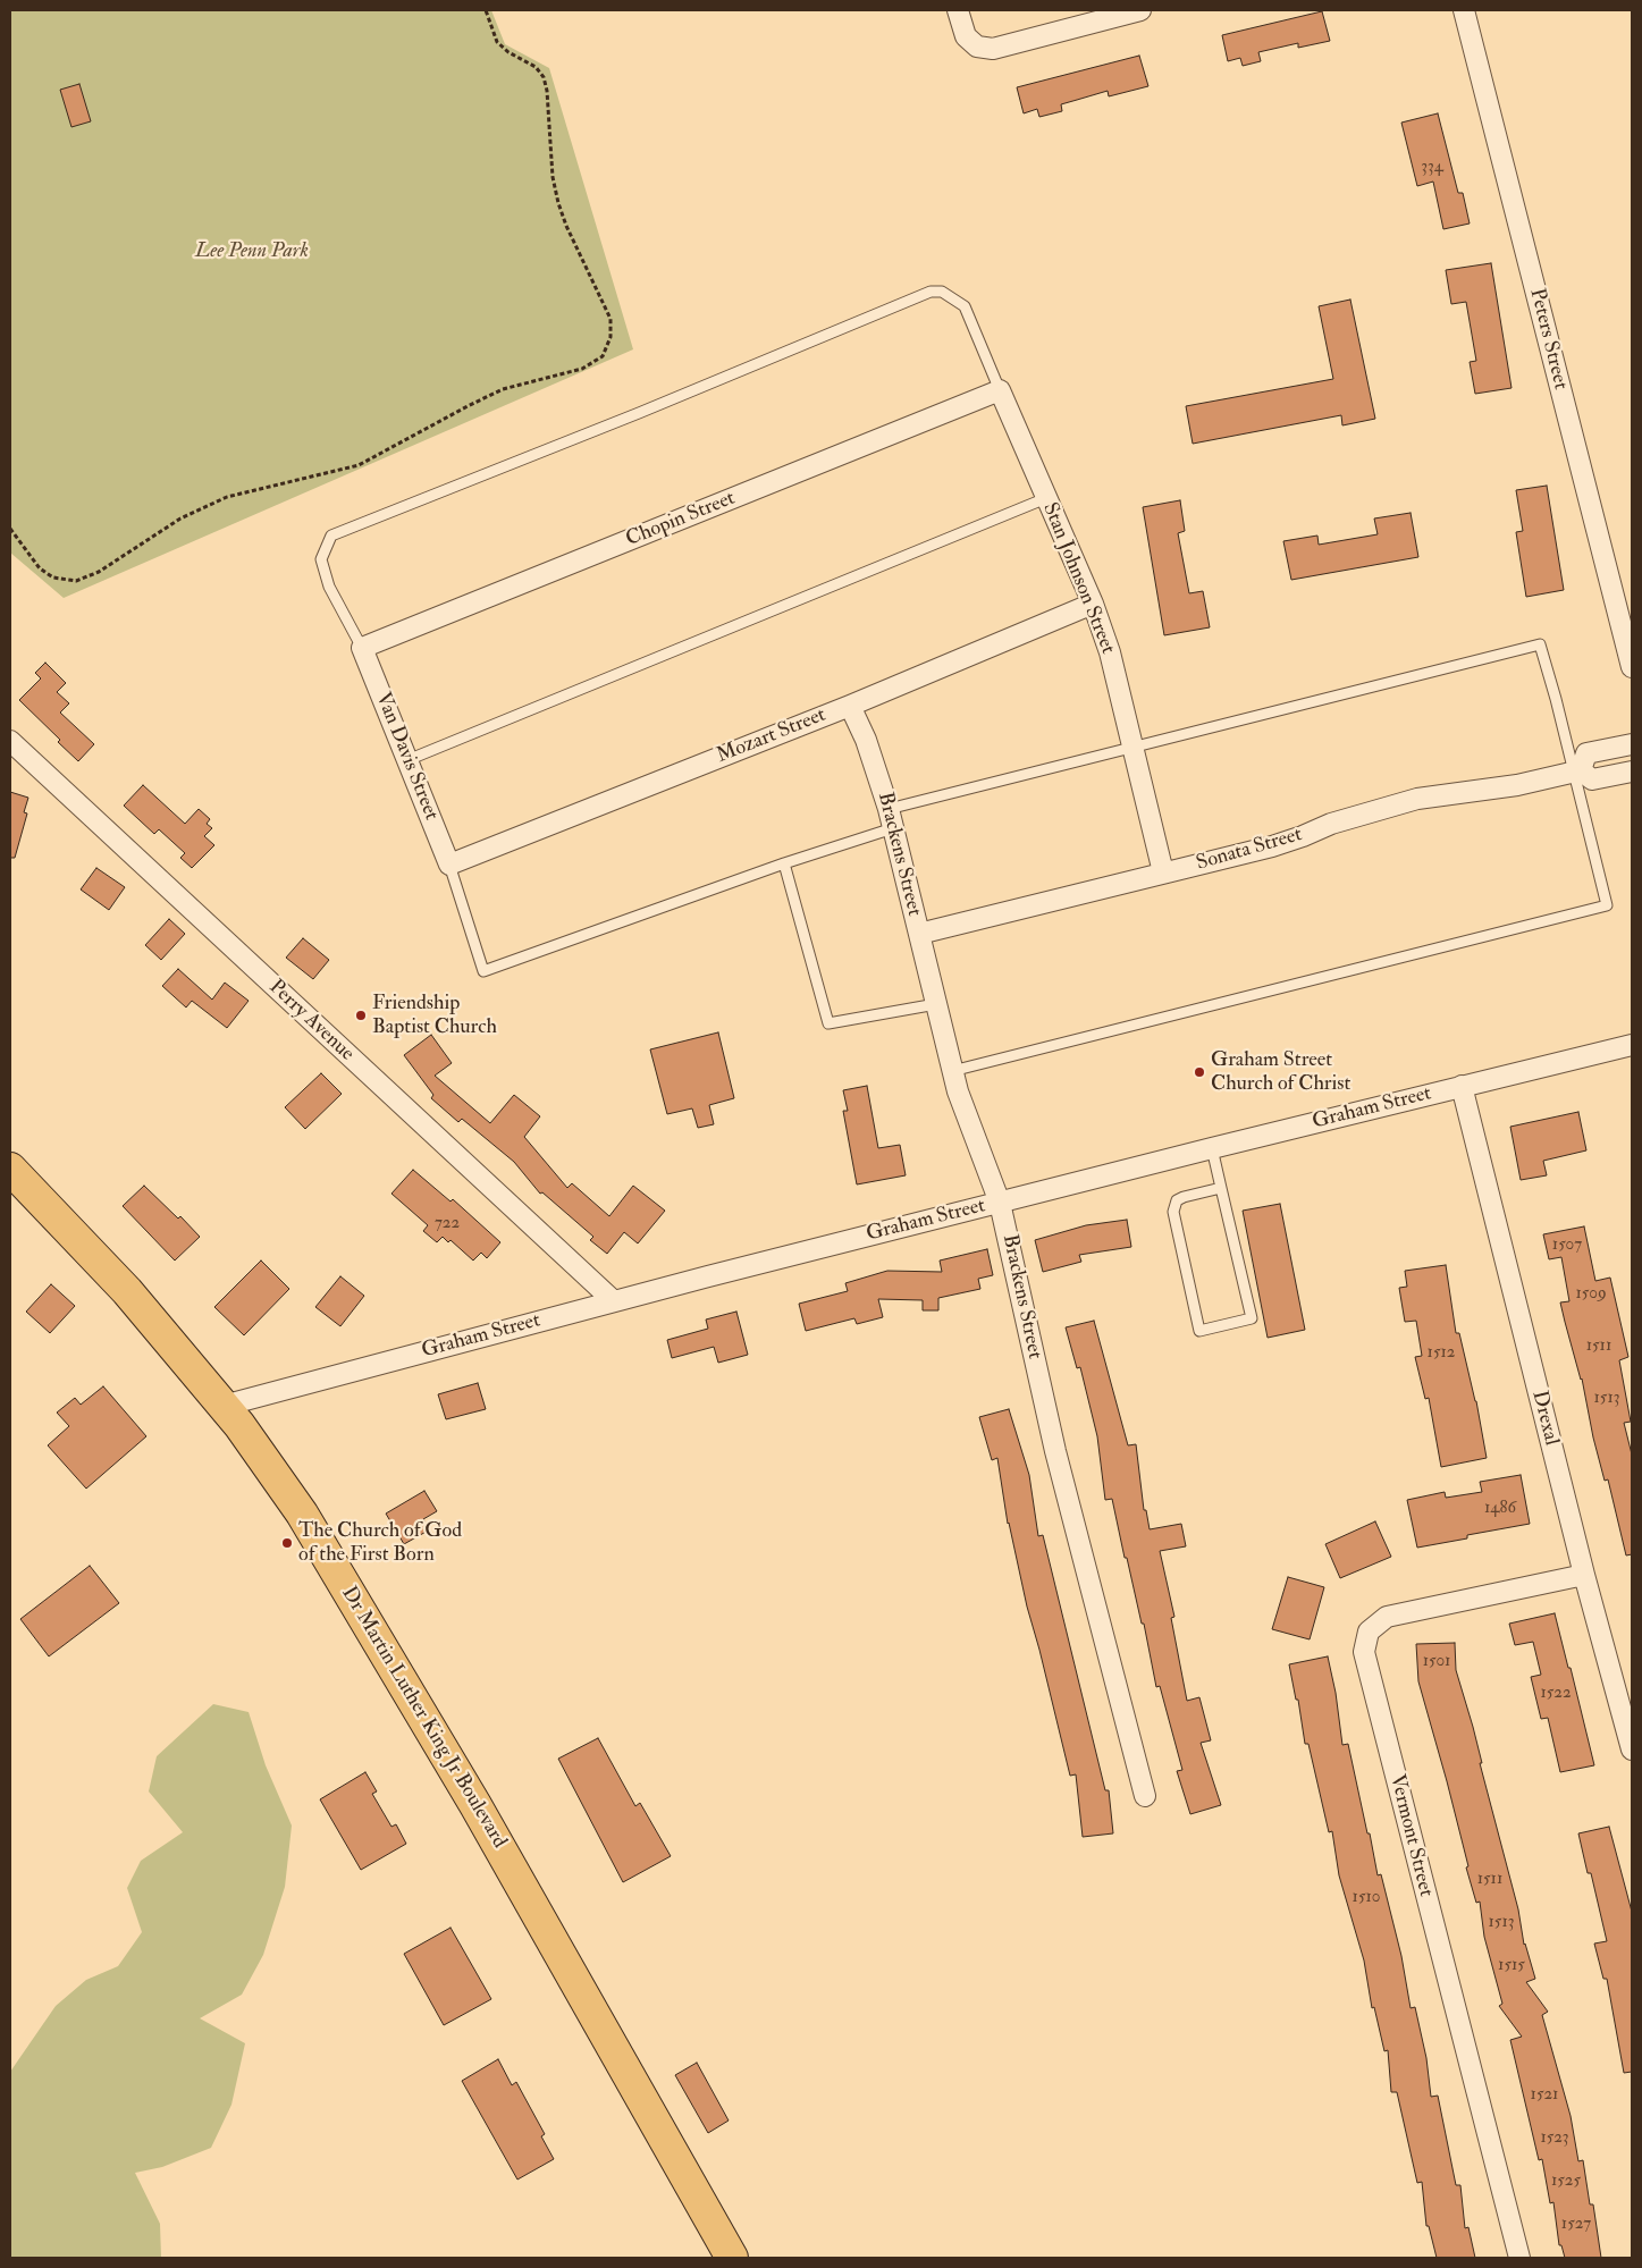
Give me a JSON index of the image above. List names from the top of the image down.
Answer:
{
  "streets": {
    "main road": ["Dr Martin Luther King Jr Boulevard"],
    "street": [
      "Peters Street",
      "Chopin Street",
      "Stan Johnson Street",
      "Mozart Street",
      "Van Davis Street",
      "Sonata Street",
      "Brackens Street",
      "Perry Avenue",
      "Graham Street",
      "Drexal",
      "Vermont Street"
    ]
  },
  "crossings": [
    ["Chopin Street", "Stan Johnson Street"],
    ["Chopin Street", "Van Davis Street"],
    ["Stan Johnson Street", "Mozart Street"],
    ["Stan Johnson Street", "Sonata Street"],
    ["Mozart Street", "Van Davis Street"],
    ["Mozart Street", "Brackens Street"],
    ["Sonata Street", "Brackens Street"],
    ["Brackens Street", "Graham Street"],
    ["Perry Avenue", "Graham Street"],
    ["Graham Street", "Drexal"],
    ["Graham Street", "Dr Martin Luther King Jr Boulevard"],
    ["Drexal", "Vermont Street"]
  ],
  "parks": ["Lee Penn Park"],
  "places": ["Friendship Baptist Church", "Graham Street Church of Christ", "The Church of God of the First Born"],
  "house_numbers": [
    "334",
    "722",
    "1507",
    "1509",
    "1511",
    "1512",
    "1513",
    "1486",
    "1501",
    "1522",
    "1511",
    "1510",
    "1513",
    "1515",
    "1521",
    "1523",
    "1525",
    "1527"
  ]
}
